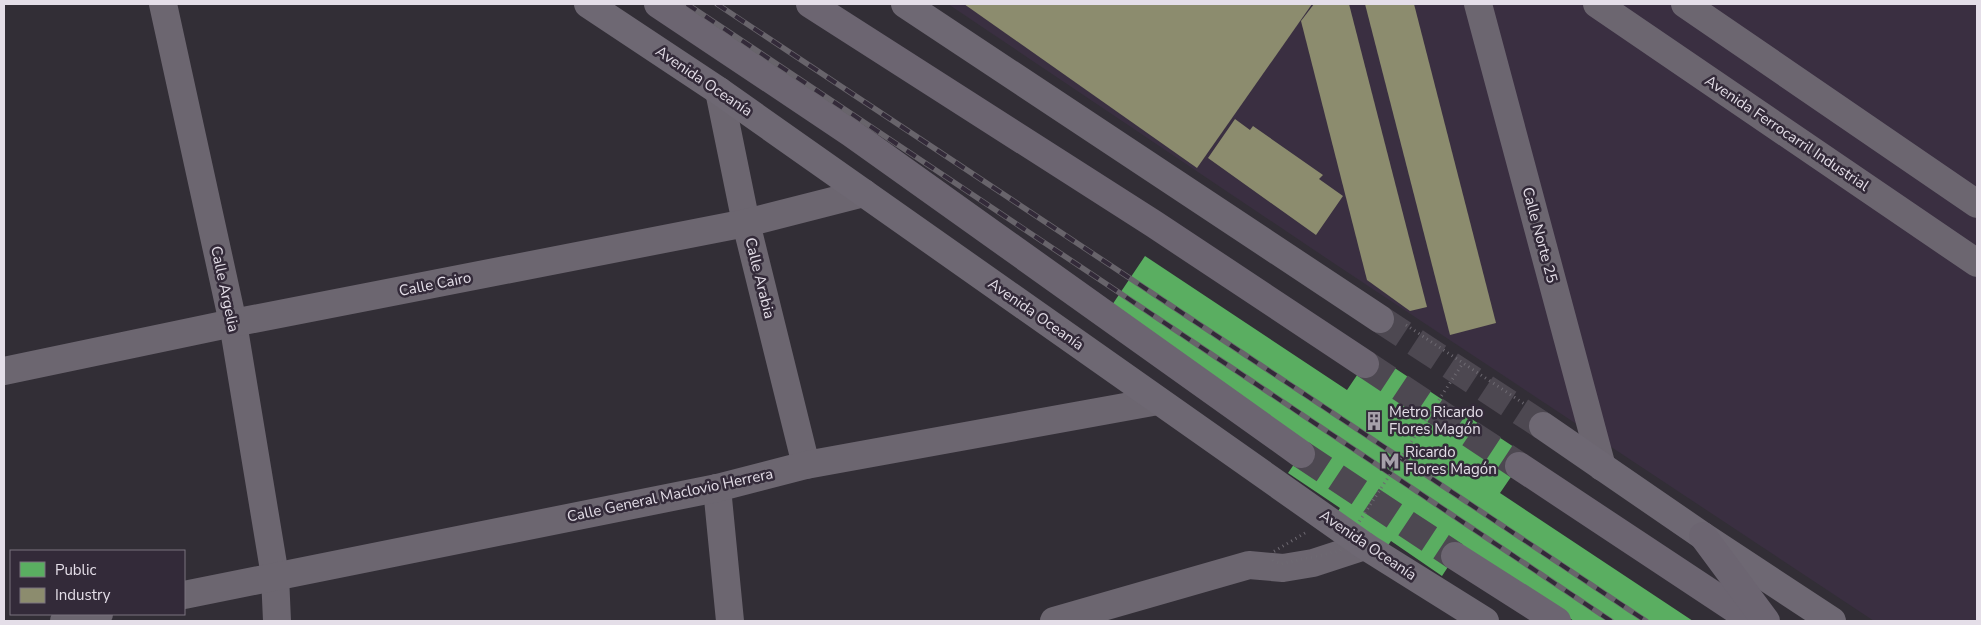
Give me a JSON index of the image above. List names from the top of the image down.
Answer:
{
  "streets": {
    "main road": ["Avenida Oceanía"],
    "street": [
      "Avenida Ferrocarril Industrial",
      "Calle Norte 25",
      "Calle Arabia",
      "Calle Cairo",
      "Calle Argelia",
      "Calle General Maclovio Herrera"
    ]
  },
  "crossings": [
    ["Avenida Oceanía", "Calle Arabia"],
    ["Avenida Oceanía", "Calle Cairo"],
    ["Avenida Oceanía", "Calle General Maclovio Herrera"],
    ["Calle Arabia", "Calle Cairo"],
    ["Calle Arabia", "Calle General Maclovio Herrera"],
    ["Calle Cairo", "Calle Argelia"],
    ["Calle Argelia", "Calle General Maclovio Herrera"]
  ],
  "places": {
    "building": ["Metro Ricardo Flores Magón"],
    "metro station": ["Ricardo Flores Magón"]
  },
  "legend": ["Public", "Industry"]
}
